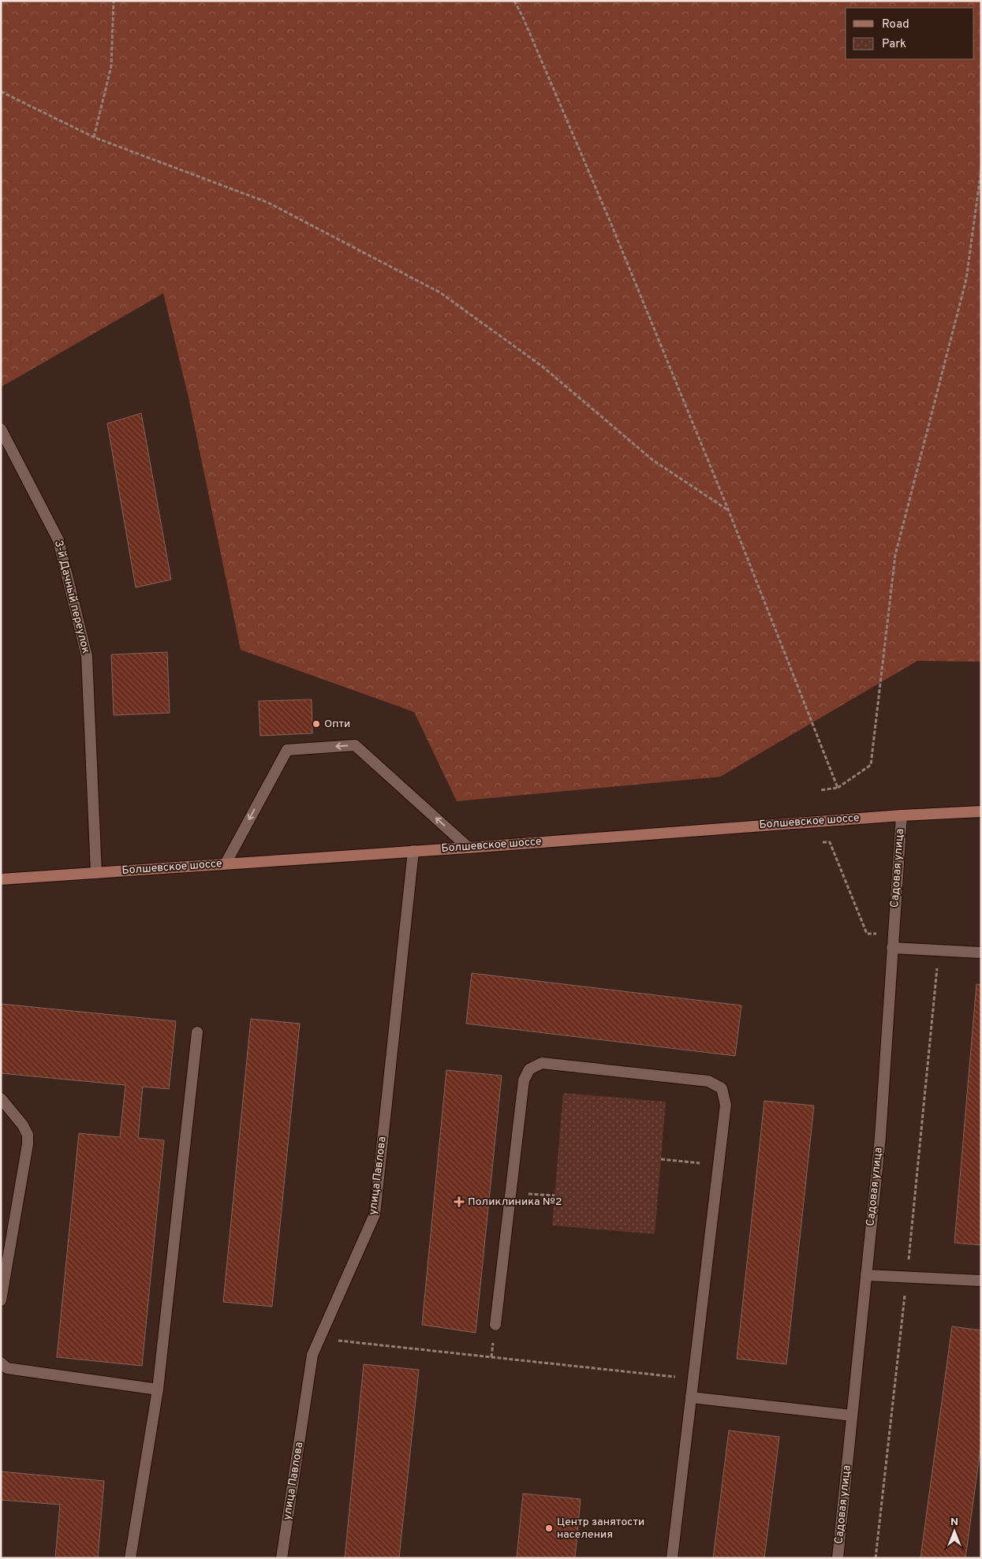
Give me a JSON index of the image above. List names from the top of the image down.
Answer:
{
  "streets": {
    "main road": ["Болшевское шоссе"],
    "street": ["3-й Дачный переулок", "Садовая улица", "улица Павлова"]
  },
  "crossings": [
    ["3-й Дачный переулок", "Болшевское шоссе"],
    ["Болшевское шоссе", "Садовая улица"],
    ["Болшевское шоссе", "улица Павлова"]
  ],
  "places": {
    "other": ["Опти", "Центр занятости населения"],
    "health": ["Поликлиника №2"]
  },
  "legend": ["Road", "Park"],
  "north": "top"
}
